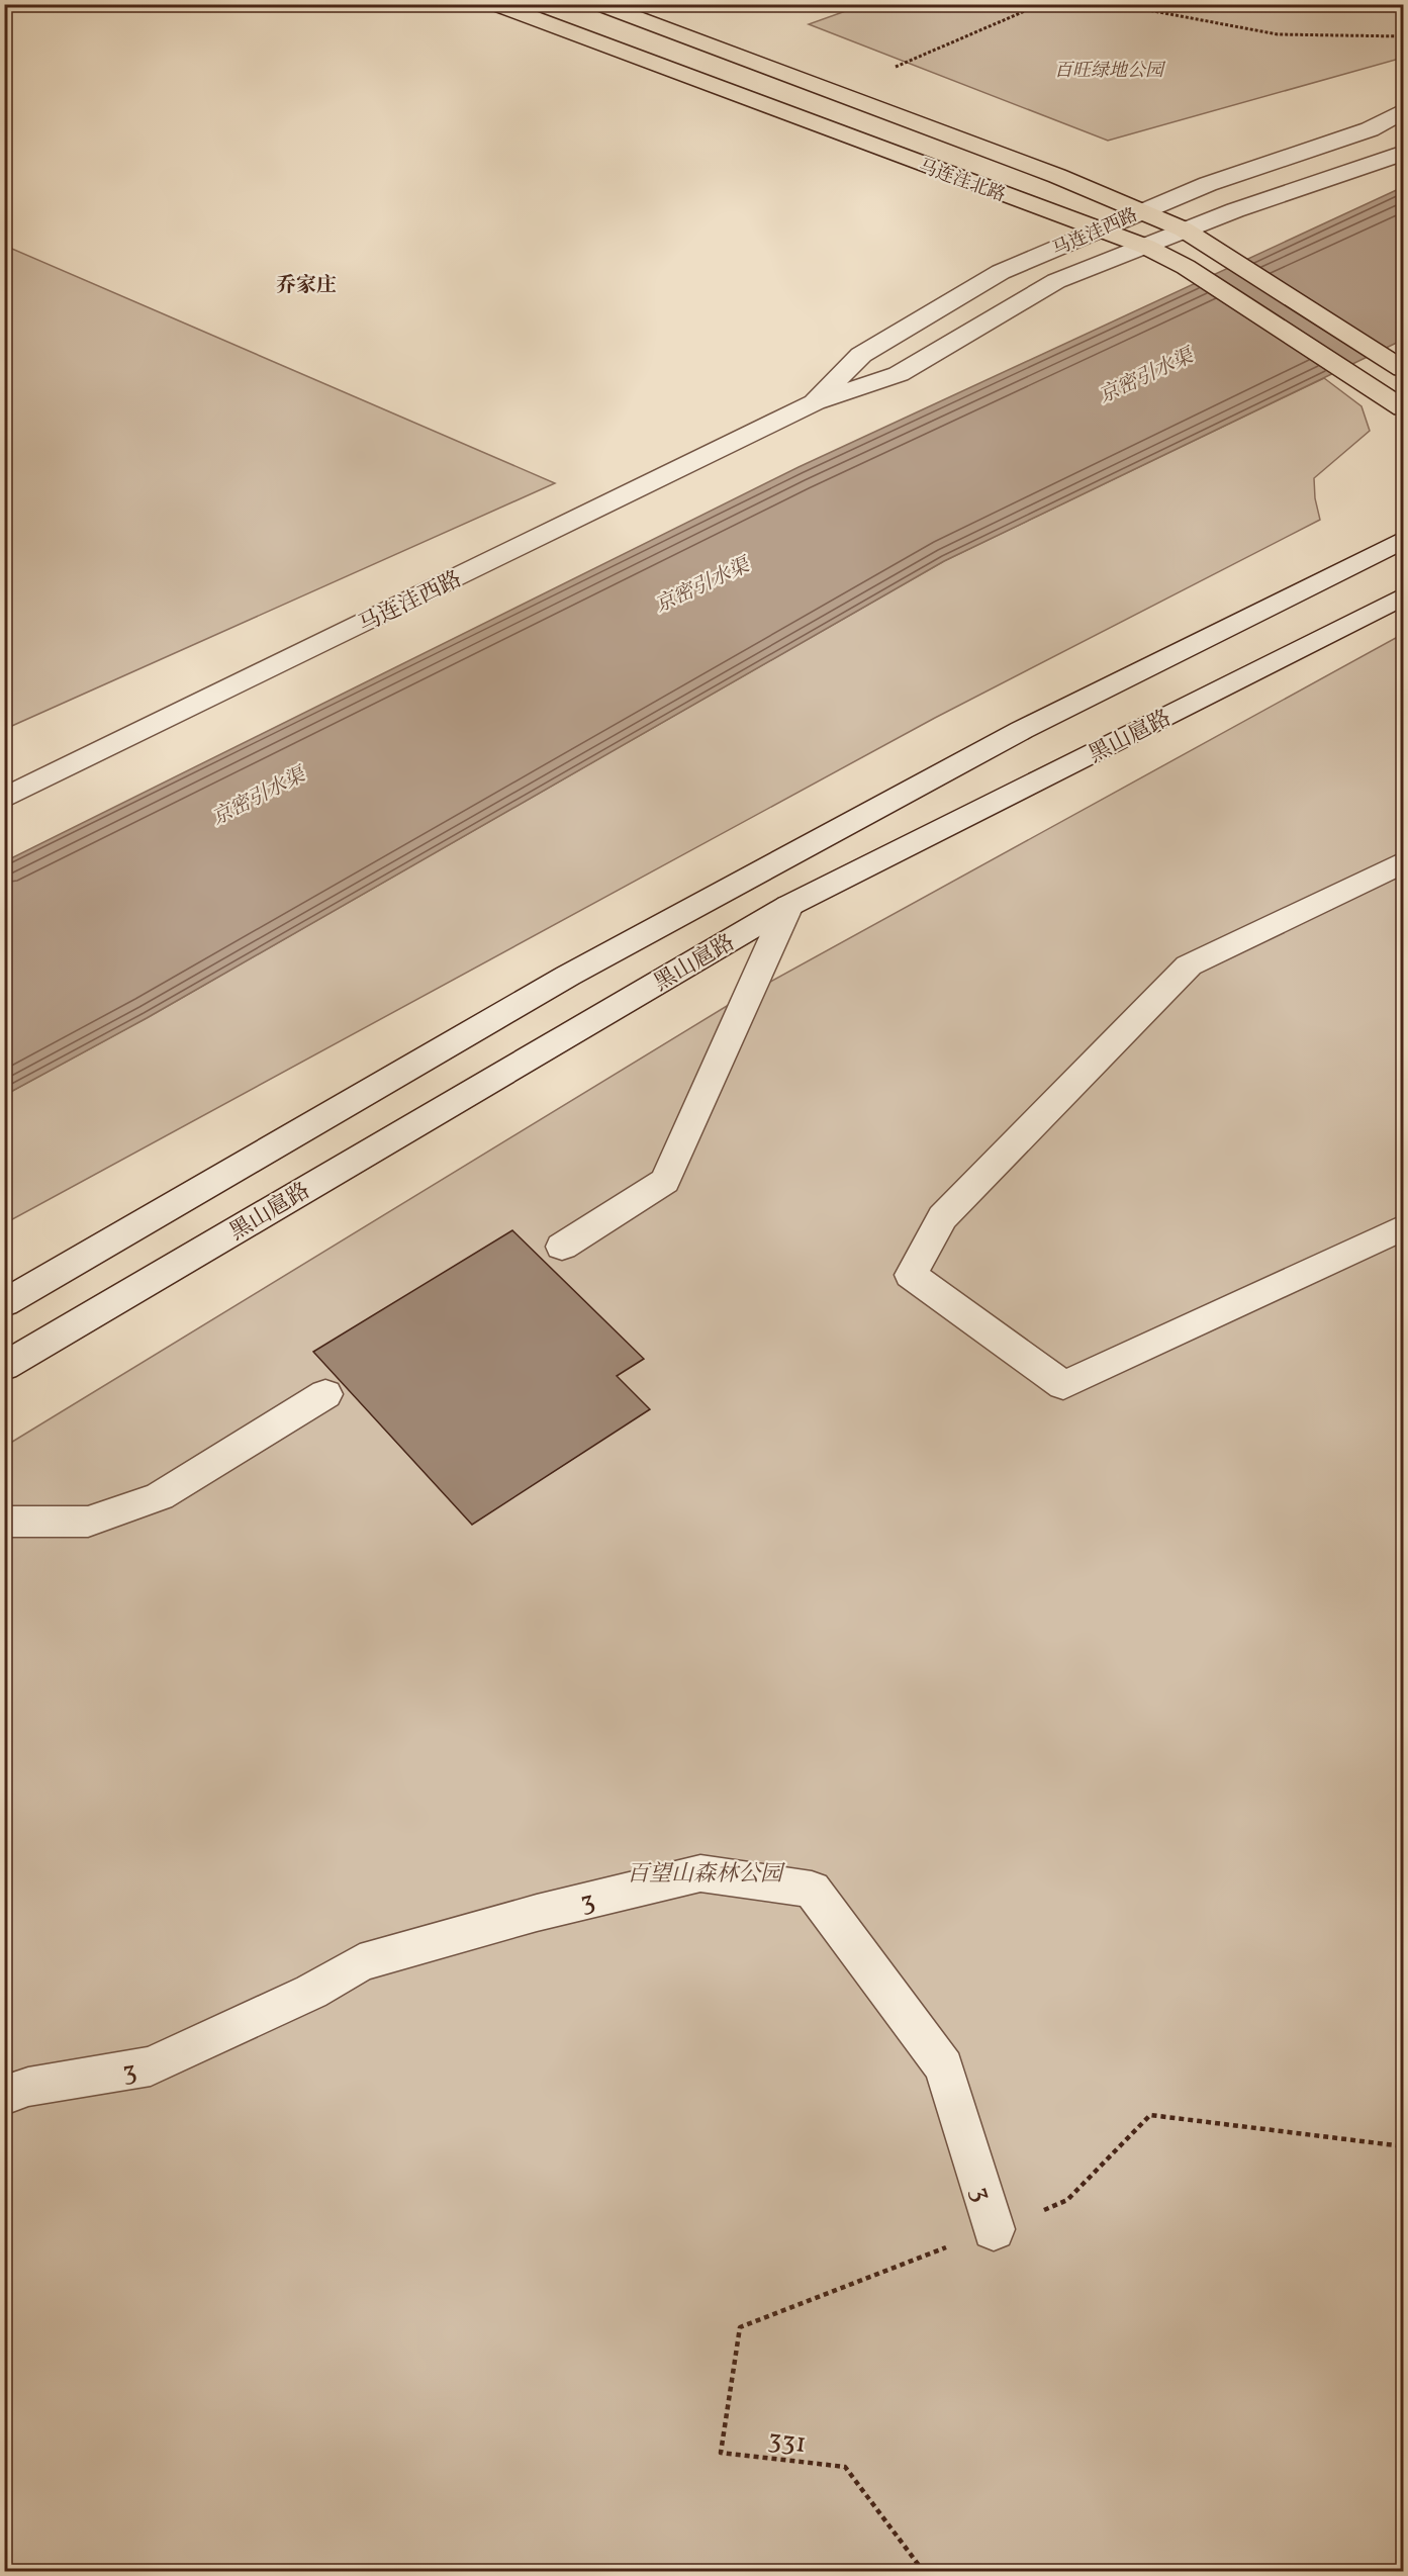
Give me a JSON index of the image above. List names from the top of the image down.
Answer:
{
  "streets": {
    "main road": [
      "马连洼北路",
      "马连洼西路",
      "黑山扈路",
      "3"
    ],
    "path": ["331"]
  },
  "crossings": [
    ["马连洼北路", "马连洼西路"],
    ["3", "331"]
  ],
  "districts": ["乔家庄"],
  "water": ["京密引水渠"],
  "parks": ["百旺绿地公园", "百望山森林公园"]
}
